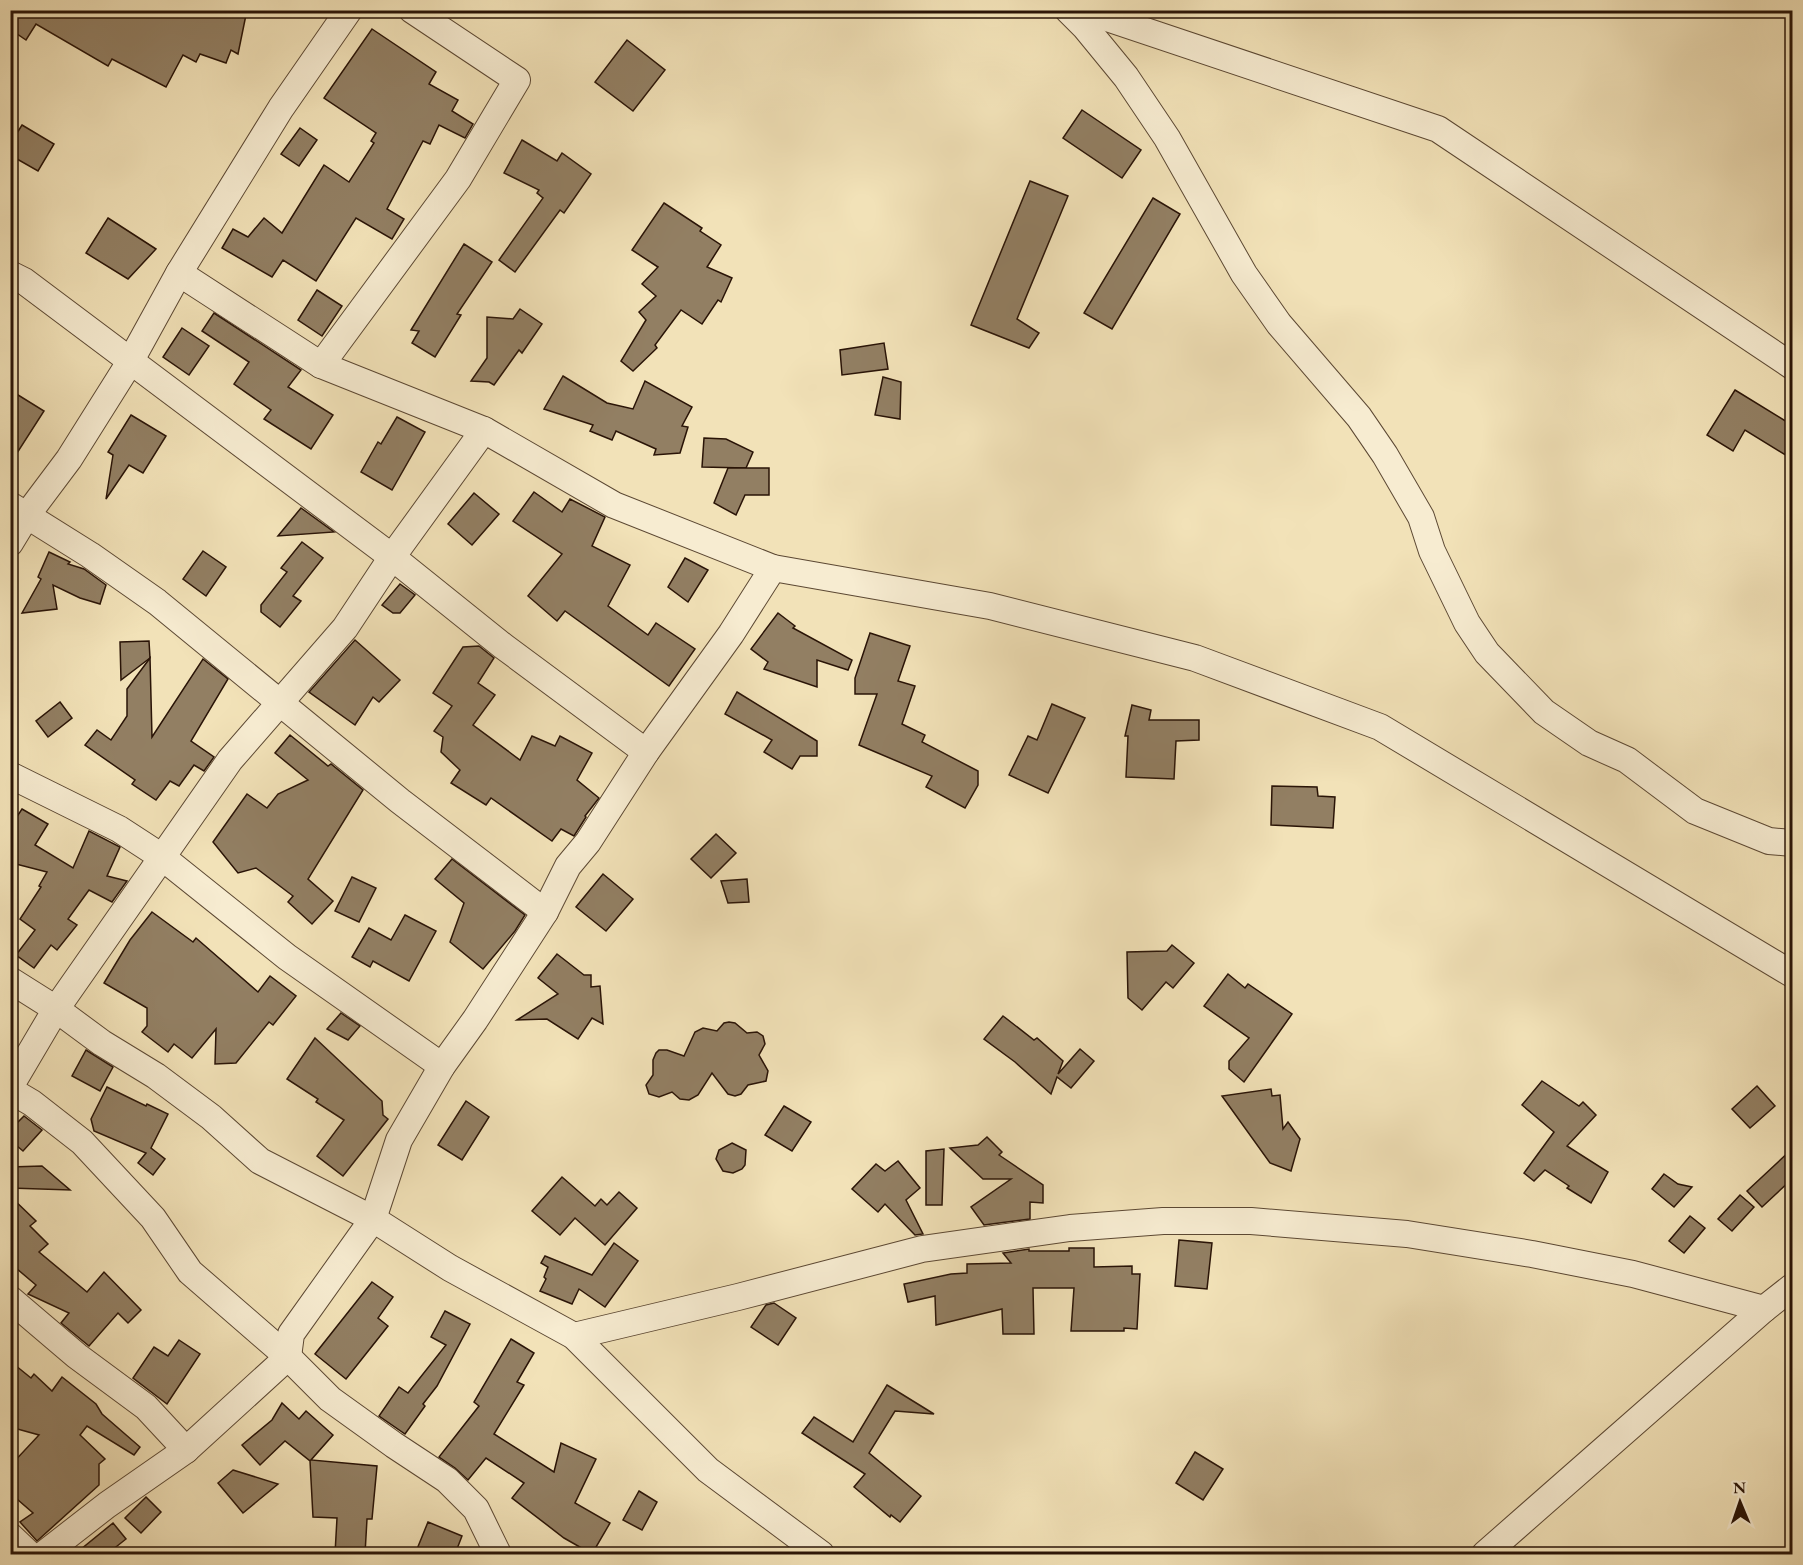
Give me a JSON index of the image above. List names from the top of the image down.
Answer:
{
  "north": "top"
}
